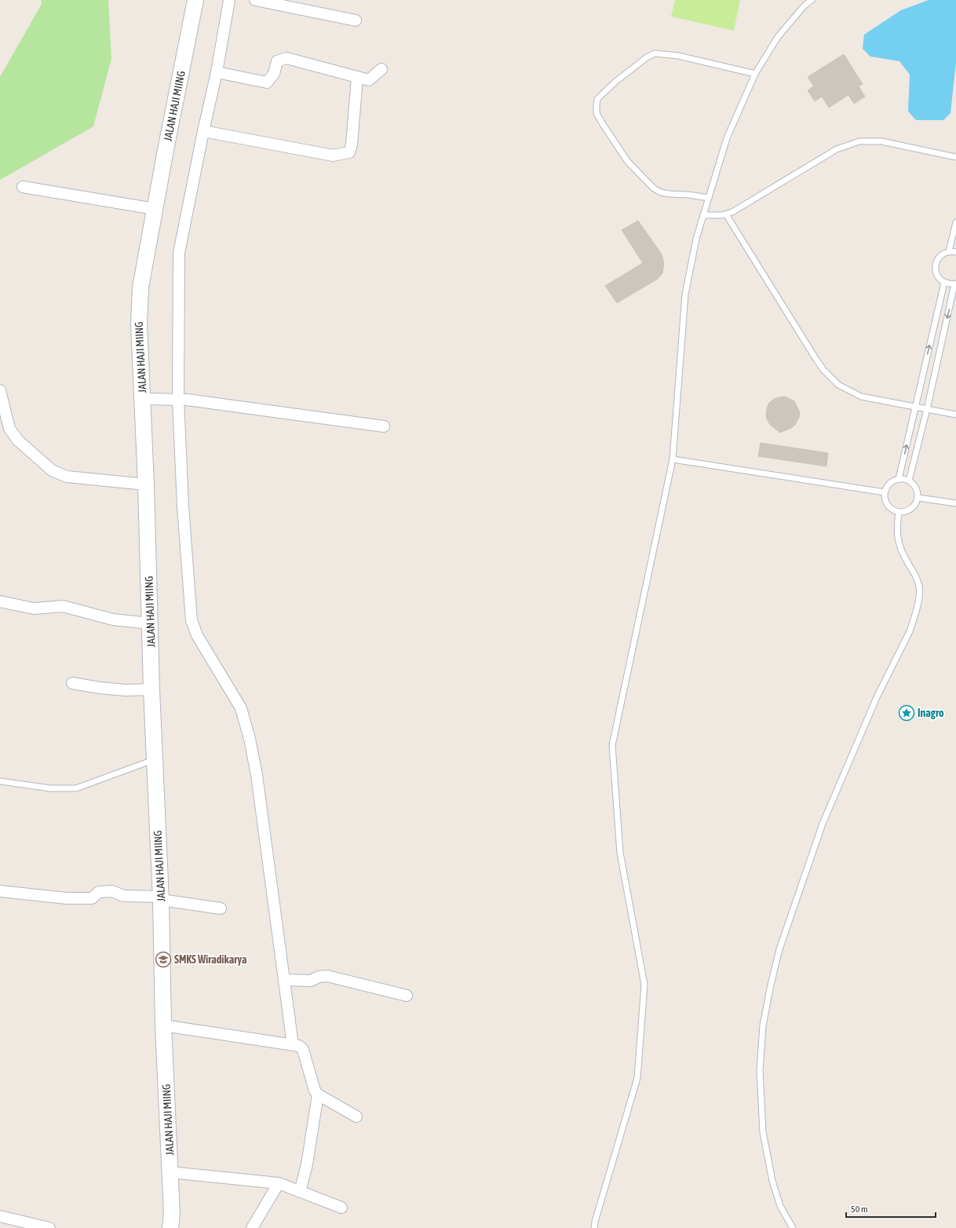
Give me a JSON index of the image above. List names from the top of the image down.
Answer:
{
  "streets": {
    "main road": ["JALAN HAJI MIING"]
  },
  "places": {
    "place": ["Inagro"],
    "school or university": ["SMKS Wiradikarya"]
  },
  "scale_bar": "50 m"
}
